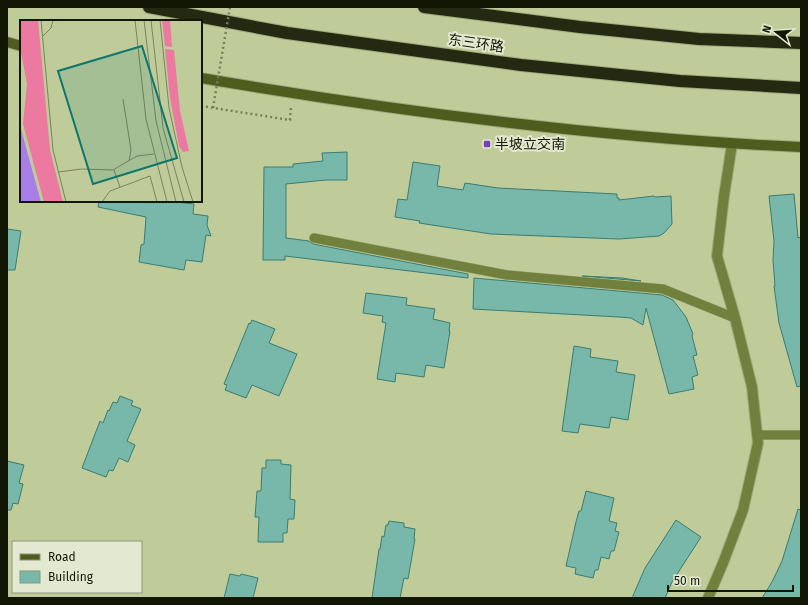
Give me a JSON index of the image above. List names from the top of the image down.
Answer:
{
  "streets": {
    "highway": ["东三环路"]
  },
  "places": {
    "transit": ["半坡立交南"]
  },
  "legend": ["Road", "Building"],
  "scale_bar": "50 m",
  "north": "left"
}
